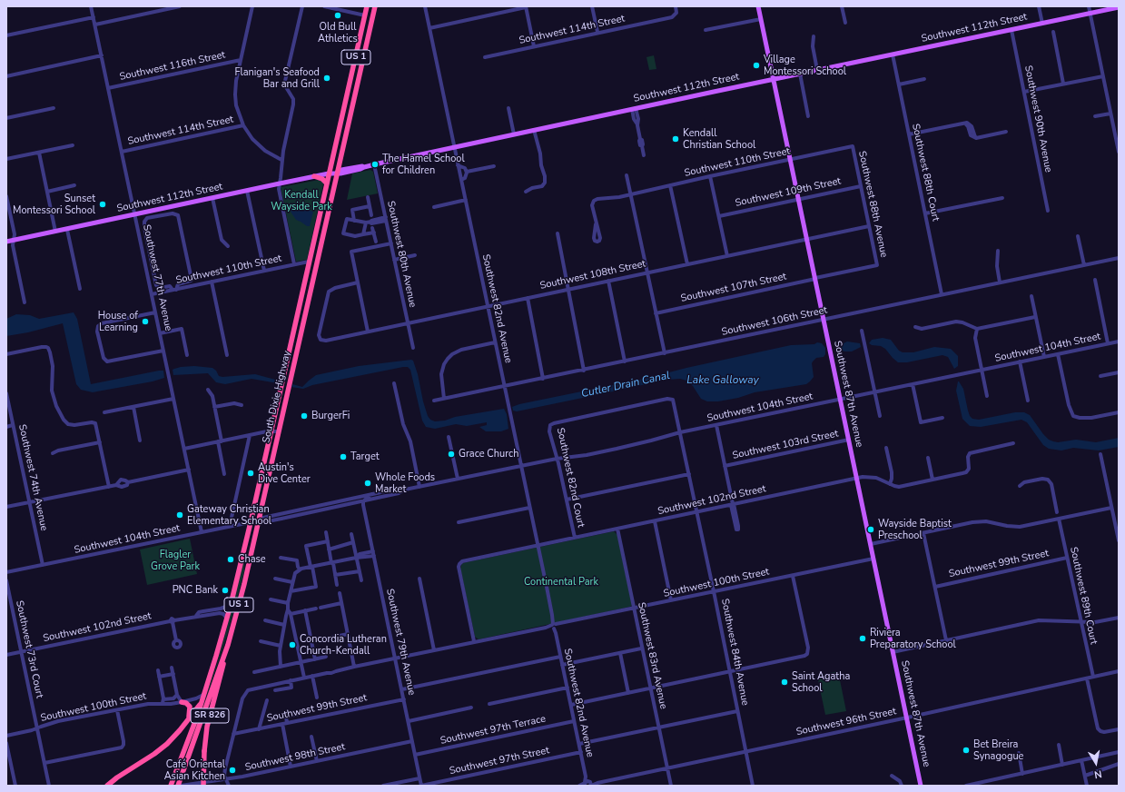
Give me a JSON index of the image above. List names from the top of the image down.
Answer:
{
  "streets": {
    "highway": ["US 1", "South Dixie Highway", "SR 826"],
    "main road": ["Southwest 112th Street", "Southwest 87th Avenue"],
    "street": [
      "Southwest 114th Street",
      "Southwest 116th Street",
      "Southwest 90th Avenue",
      "Southwest 110th Street",
      "Southwest 88th Court",
      "Southwest 109th Street",
      "Southwest 88th Avenue",
      "Southwest 80th Avenue",
      "Southwest 108th Street",
      "Southwest 77th Avenue",
      "Southwest 107th Street",
      "Southwest 82nd Avenue",
      "Southwest 106th Street",
      "Southwest 104th Street",
      "Southwest 103rd Street",
      "Southwest 74th Avenue",
      "Southwest 82nd Court",
      "Southwest 102nd Street",
      "Southwest 99th Street",
      "Southwest 100th Street",
      "Southwest 89th Court",
      "Southwest 79th Avenue",
      "Southwest 73rd Court",
      "Southwest 84th Avenue",
      "Southwest 83rd Avenue",
      "Southwest 96th Street",
      "Southwest 97th Terrace",
      "Southwest 98th Street",
      "Southwest 97th Street"
    ]
  },
  "crossings": [
    ["Southwest 112th Street", "Southwest 90th Avenue"],
    ["Southwest 112th Street", "Southwest 88th Court"],
    ["Southwest 112th Street", "Southwest 80th Avenue"],
    ["Southwest 112th Street", "Southwest 77th Avenue"],
    ["Southwest 112th Street", "Southwest 82nd Avenue"],
    ["Southwest 112th Street", "Southwest 87th Avenue"],
    ["Southwest 112th Street", "South Dixie Highway"],
    ["Southwest 114th Street", "Southwest 77th Avenue"],
    ["Southwest 116th Street", "Southwest 77th Avenue"],
    ["Southwest 110th Street", "Southwest 88th Avenue"],
    ["Southwest 110th Street", "Southwest 77th Avenue"],
    ["Southwest 110th Street", "Southwest 87th Avenue"],
    ["Southwest 110th Street", "South Dixie Highway"],
    ["Southwest 88th Court", "Southwest 106th Street"],
    ["Southwest 109th Street", "Southwest 88th Avenue"],
    ["Southwest 109th Street", "Southwest 87th Avenue"],
    ["Southwest 88th Avenue", "Southwest 108th Street"],
    ["Southwest 88th Avenue", "Southwest 107th Street"],
    ["Southwest 80th Avenue", "Southwest 108th Street"],
    ["Southwest 108th Street", "Southwest 82nd Avenue"],
    ["Southwest 108th Street", "Southwest 87th Avenue"],
    ["Southwest 77th Avenue", "Southwest 104th Street"],
    ["Southwest 107th Street", "Southwest 87th Avenue"],
    ["Southwest 82nd Avenue", "Southwest 106th Street"],
    ["Southwest 82nd Avenue", "Southwest 104th Street"],
    ["Southwest 82nd Avenue", "Southwest 102nd Street"],
    ["Southwest 82nd Avenue", "Southwest 100th Street"],
    ["Southwest 82nd Avenue", "Southwest 96th Street"],
    ["Southwest 82nd Avenue", "Southwest 97th Terrace"],
    ["Southwest 82nd Avenue", "Southwest 97th Street"],
    ["Southwest 106th Street", "Southwest 87th Avenue"],
    ["Southwest 104th Street", "Southwest 87th Avenue"],
    ["Southwest 104th Street", "South Dixie Highway"],
    ["Southwest 104th Street", "Southwest 74th Avenue"],
    ["Southwest 104th Street", "Southwest 82nd Court"],
    ["Southwest 104th Street", "Southwest 79th Avenue"],
    ["Southwest 104th Street", "Southwest 84th Avenue"],
    ["Southwest 87th Avenue", "Southwest 103rd Street"],
    ["Southwest 87th Avenue", "Southwest 102nd Street"],
    ["Southwest 87th Avenue", "Southwest 100th Street"],
    ["Southwest 87th Avenue", "Southwest 96th Street"],
    ["South Dixie Highway", "Southwest 102nd Street"],
    ["South Dixie Highway", "Southwest 100th Street"],
    ["South Dixie Highway", "SR 826"],
    ["Southwest 82nd Court", "Southwest 102nd Street"],
    ["Southwest 82nd Court", "Southwest 84th Avenue"],
    ["Southwest 102nd Street", "Southwest 100th Street"],
    ["Southwest 102nd Street", "Southwest 73rd Court"],
    ["Southwest 102nd Street", "Southwest 84th Avenue"],
    ["Southwest 102nd Street", "Southwest 83rd Avenue"],
    ["Southwest 99th Street", "Southwest 100th Street"],
    ["Southwest 99th Street", "Southwest 89th Court"],
    ["Southwest 99th Street", "Southwest 79th Avenue"],
    ["Southwest 100th Street", "Southwest 79th Avenue"],
    ["Southwest 100th Street", "Southwest 73rd Court"],
    ["Southwest 100th Street", "Southwest 84th Avenue"],
    ["Southwest 100th Street", "Southwest 83rd Avenue"],
    ["Southwest 89th Court", "Southwest 96th Street"],
    ["Southwest 79th Avenue", "Southwest 97th Terrace"],
    ["Southwest 79th Avenue", "Southwest 98th Street"],
    ["Southwest 79th Avenue", "Southwest 97th Street"],
    ["Southwest 84th Avenue", "Southwest 96th Street"],
    ["Southwest 83rd Avenue", "Southwest 96th Street"]
  ],
  "water": ["Lake Galloway", "Cutler Drain Canal"],
  "parks": ["Kendall Wayside Park", "Flagler Grove Park", "Continental Park"],
  "places": [
    "Old Bull Athletics",
    "Village Montessori School",
    "Flanigan's Seafood Bar and Grill",
    "Kendall Christian School",
    "The Hamel School for Children",
    "Sunset Montessori School",
    "House of Learning",
    "BurgerFi",
    "Grace Church",
    "Target",
    "Austin's Dive Center",
    "Whole Foods Market",
    "Gateway Christian Elementary School",
    "Wayside Baptist Preschool",
    "Chase",
    "PNC Bank",
    "Riviera Preparatory School",
    "Concordia Lutheran Church-Kendall",
    "Saint Agatha School",
    "Bet Breira Synagogue",
    "Café Oriental Asian Kitchen"
  ],
  "north": "bottom"
}
